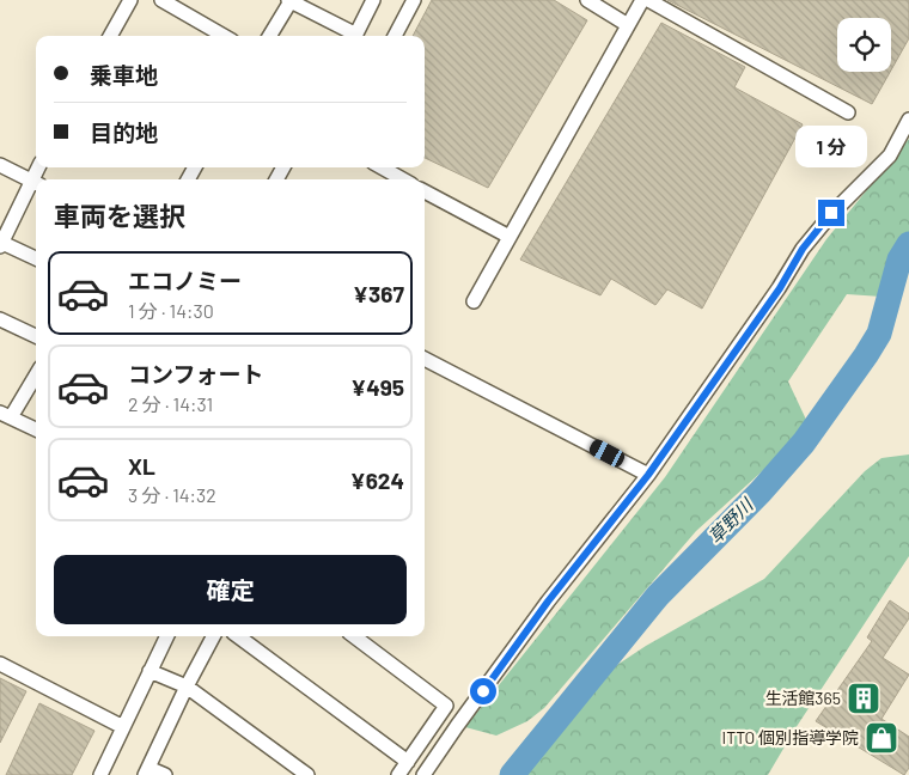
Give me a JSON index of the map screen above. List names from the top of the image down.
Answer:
{
  "water": ["草野川"],
  "places": {
    "building": ["生活館365"],
    "shop": ["ITTO 個別指導学院"]
  },
  "page": {
    "banner": ["乗車地", "目的地"],
    "bubble": "1 分",
    "heading": "車両を選択",
    "list": [
      {
        "name": "エコノミー",
        "note": "1 分 · 14:30",
        "value": "¥367"
      },
      {
        "name": "コンフォート",
        "note": "2 分 · 14:31",
        "value": "¥495"
      },
      {
        "name": "XL",
        "note": "3 分 · 14:32",
        "value": "¥624"
      }
    ],
    "buttons": "確定"
  }
}
